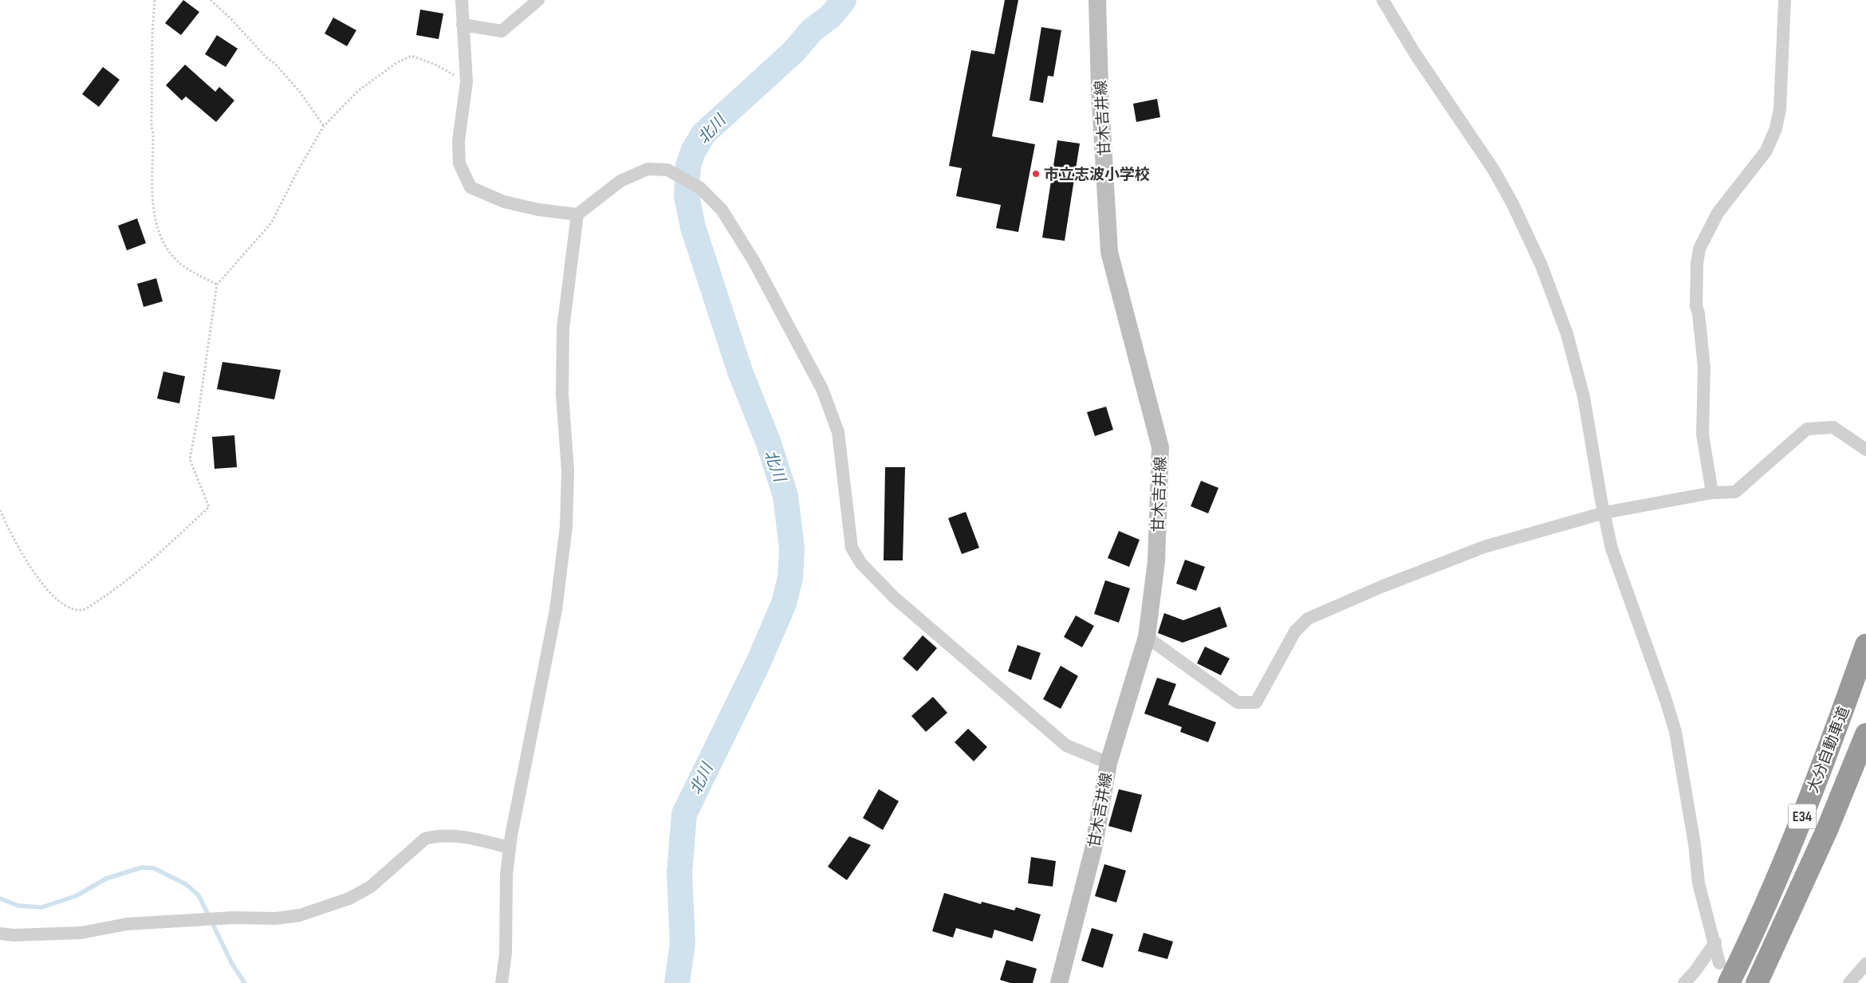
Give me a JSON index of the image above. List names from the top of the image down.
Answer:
{
  "streets": {
    "highway": ["大分自動車道", "E34"],
    "main road": ["甘木吉井線"]
  },
  "water": ["北川"],
  "places": ["市立志波小学校"]
}
